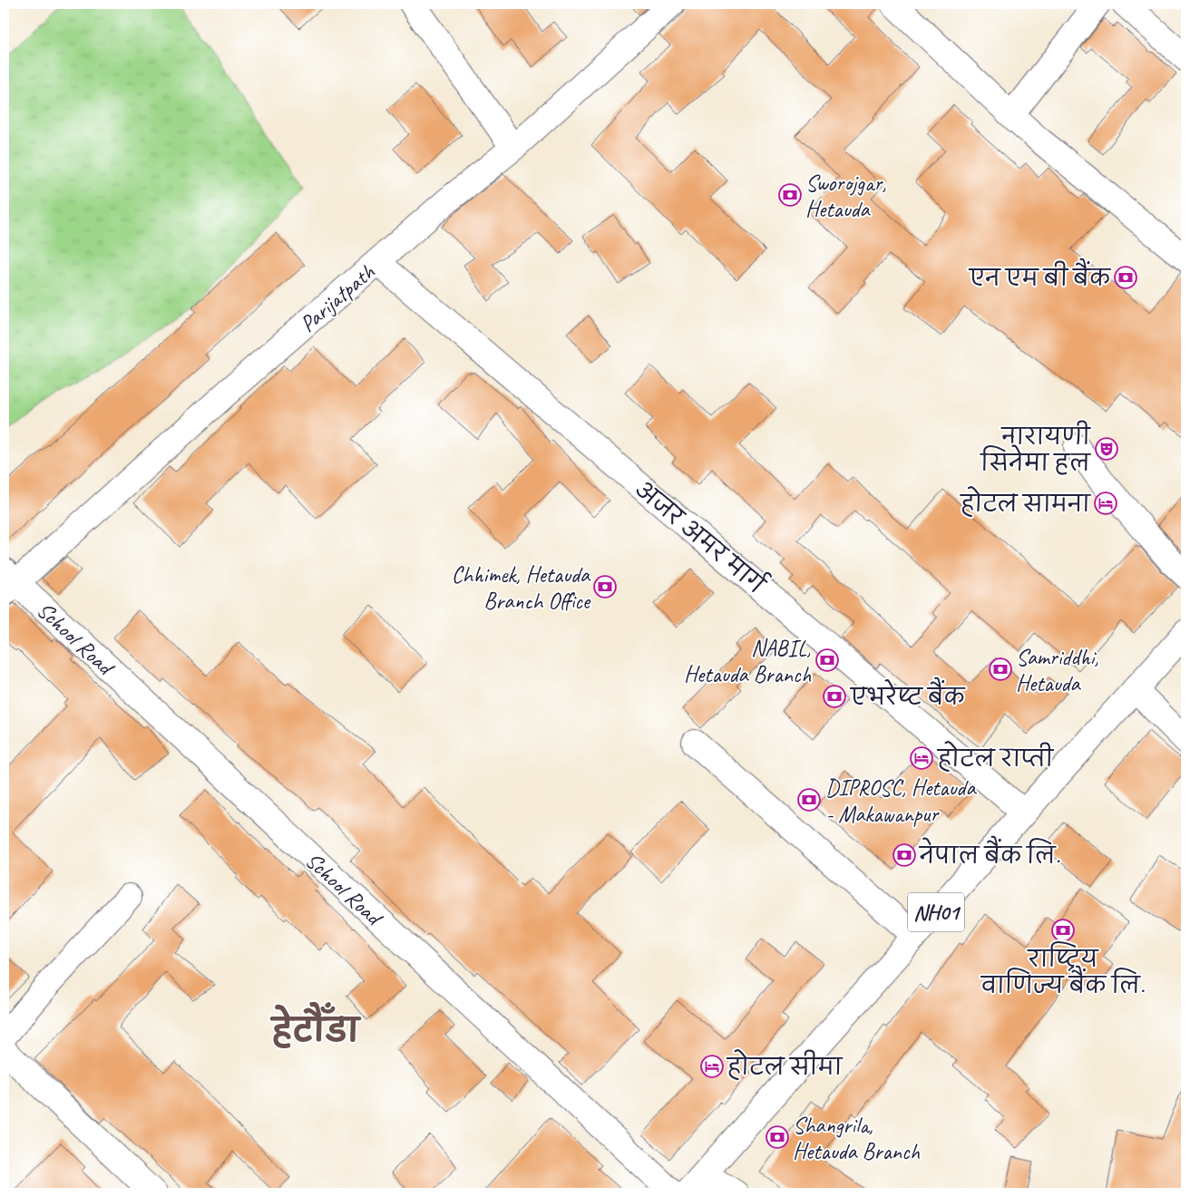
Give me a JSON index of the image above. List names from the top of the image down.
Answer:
{
  "streets": {
    "main road": [
      "Parijatpath",
      "अजर अमर मार्ग",
      "School Road",
      "NH01"
    ]
  },
  "crossings": [
    ["Parijatpath", "अजर अमर मार्ग"],
    ["Parijatpath", "School Road"],
    ["अजर अमर मार्ग", "NH01"]
  ],
  "districts": ["हेटौँडा"],
  "places": {
    "bank": [
      "Sworojgar, Hetauda",
      "एन एम बी बैंक",
      "Chhimek, Hetauda Branch Office",
      "NABIL, Hetauda Branch",
      "Samriddhi, Hetauda",
      "एभरेष्ट बैंक",
      "DIPROSC, Hetauda - Makawanpur",
      "नेपाल बैंक लि.",
      "राष्ट्रिय वाणिज्य बैंक लि.",
      "Shangrila, Hetauda Branch"
    ],
    "theatre": ["नारायणी सिनेमा हल"],
    "hotel": ["होटल सामना", "होटल राप्ती", "होटल सीमा"]
  }
}
